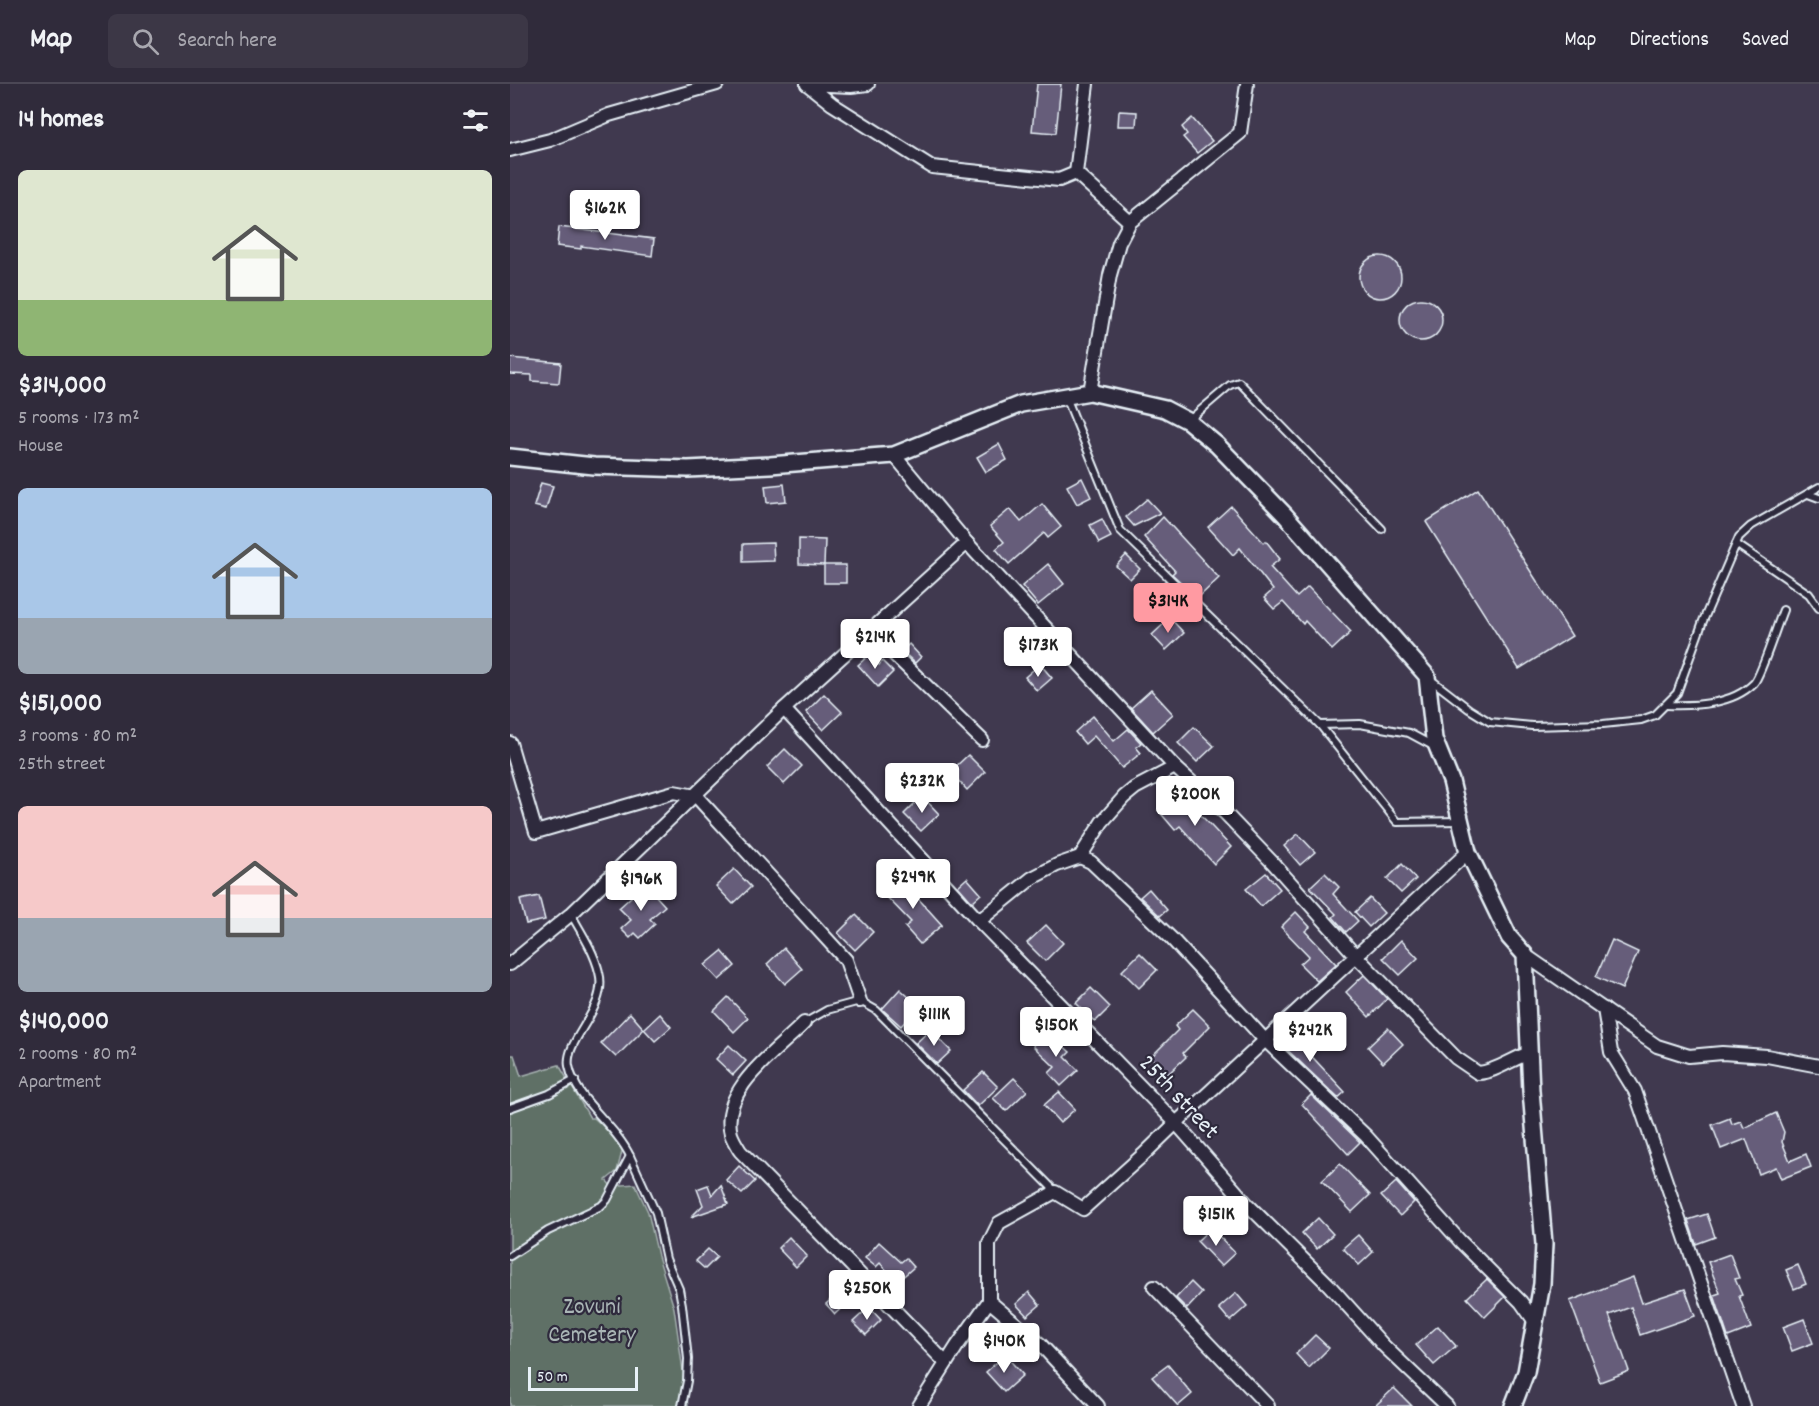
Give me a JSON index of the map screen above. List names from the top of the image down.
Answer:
{
  "streets": {
    "street": ["25th street"]
  },
  "parks": ["Zovuni Cemetery"],
  "scale_bar": "50 m",
  "page": {
    "header": "Map",
    "search": "Search here",
    "nav": ["Map", "Directions", "Saved"],
    "heading": "14 homes",
    "list": [
      {
        "name": "$314,000",
        "note": "5 rooms · 173 m² · House"
      },
      {
        "name": "$151,000",
        "note": "3 rooms · 80 m² · 25th street"
      },
      {
        "name": "$140,000",
        "note": "2 rooms · 80 m² · Apartment"
      }
    ],
    "price": [
      "$162K",
      "$314K",
      "$214K",
      "$173K",
      "$232K",
      "$200K",
      "$249K",
      "$196K",
      "$111K",
      "$150K",
      "$242K",
      "$151K",
      "$250K",
      "$140K"
    ],
    "scale": "50 m"
  }
}
